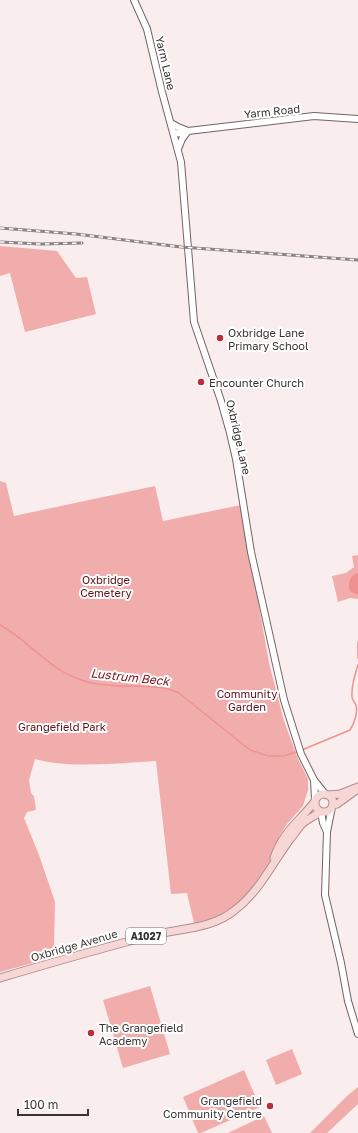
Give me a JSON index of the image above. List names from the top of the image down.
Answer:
{
  "streets": {
    "main road": ["A1027", "Oxbridge Avenue"],
    "street": ["Yarm Lane", "Yarm Road", "Oxbridge Lane"]
  },
  "crossings": [
    ["Yarm Lane", "Yarm Road"],
    ["Yarm Lane", "Oxbridge Lane"],
    ["Yarm Road", "Oxbridge Lane"],
    ["A1027", "Oxbridge Avenue"]
  ],
  "water": ["Lustrum Beck"],
  "parks": ["Oxbridge Cemetery", "Community Garden", "Grangefield Park"],
  "places": [
    "Oxbridge Lane Primary School",
    "Encounter Church",
    "The Grangefield Academy",
    "Grangefield Community Centre"
  ],
  "scale_bar": "100 m"
}
